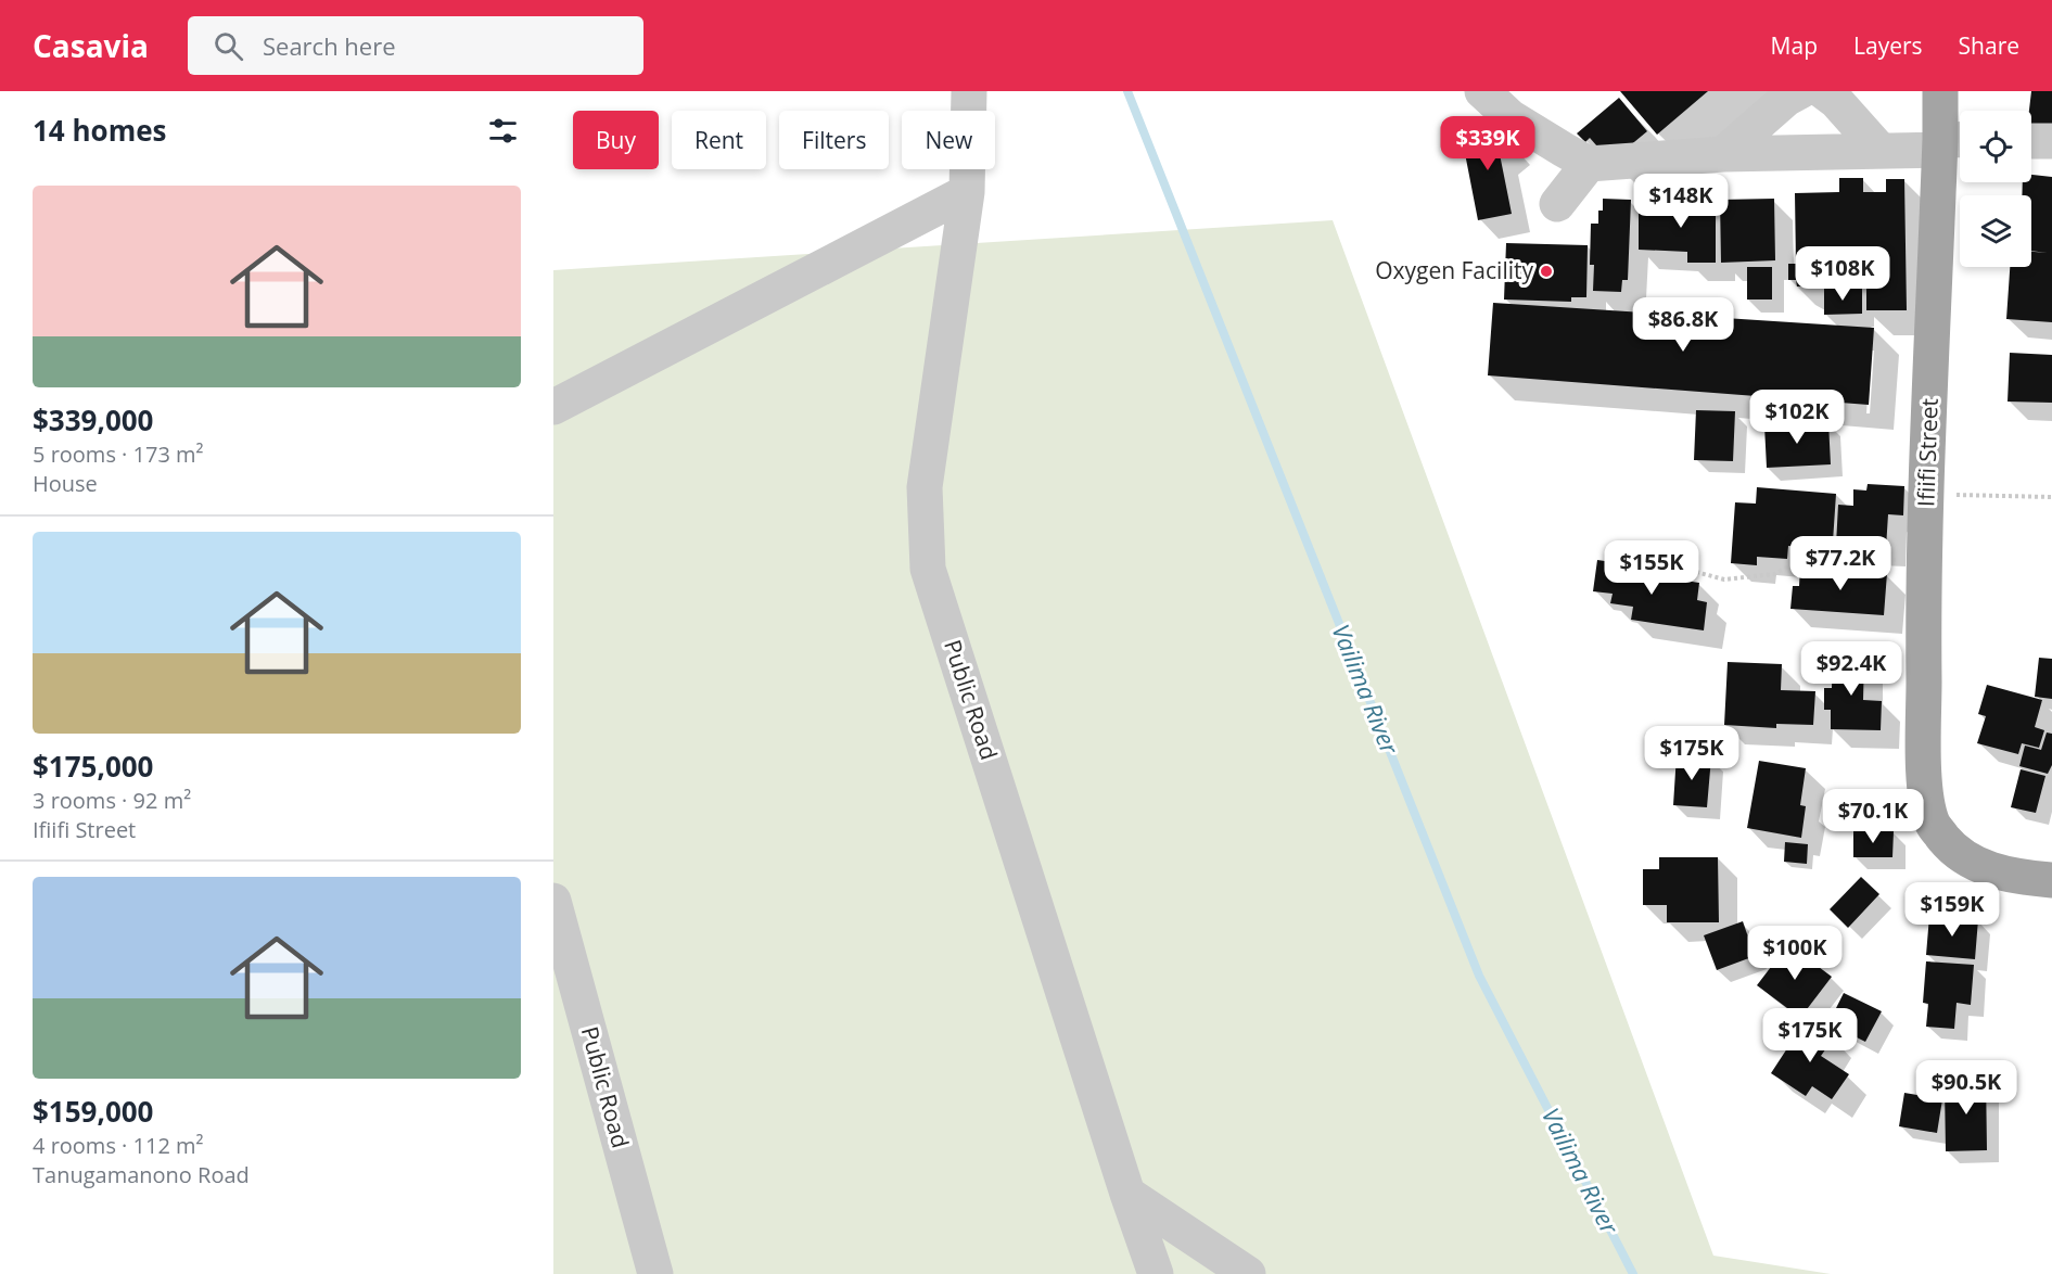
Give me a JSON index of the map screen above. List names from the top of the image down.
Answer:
{
  "streets": {
    "main road": ["Ifiifi Street"],
    "street": ["Public Road"]
  },
  "water": ["Vailima River"],
  "places": ["Oxygen Facility"],
  "page": {
    "header": "Casavia",
    "search": "Search here",
    "nav": ["Map", "Layers", "Share"],
    "heading": "14 homes",
    "chip": [
      "Buy",
      "Rent",
      "Filters",
      "New"
    ],
    "price": [
      "$339K",
      "$148K",
      "$108K",
      "$86.8K",
      "$102K",
      "$77.2K",
      "$155K",
      "$92.4K",
      "$175K",
      "$70.1K",
      "$159K",
      "$100K",
      "$175K",
      "$90.5K"
    ],
    "list": [
      {
        "name": "$339,000",
        "note": "5 rooms · 173 m² · House"
      },
      {
        "name": "$175,000",
        "note": "3 rooms · 92 m² · Ifiifi Street"
      },
      {
        "name": "$159,000",
        "note": "4 rooms · 112 m² · Tanugamanono Road"
      }
    ]
  }
}
